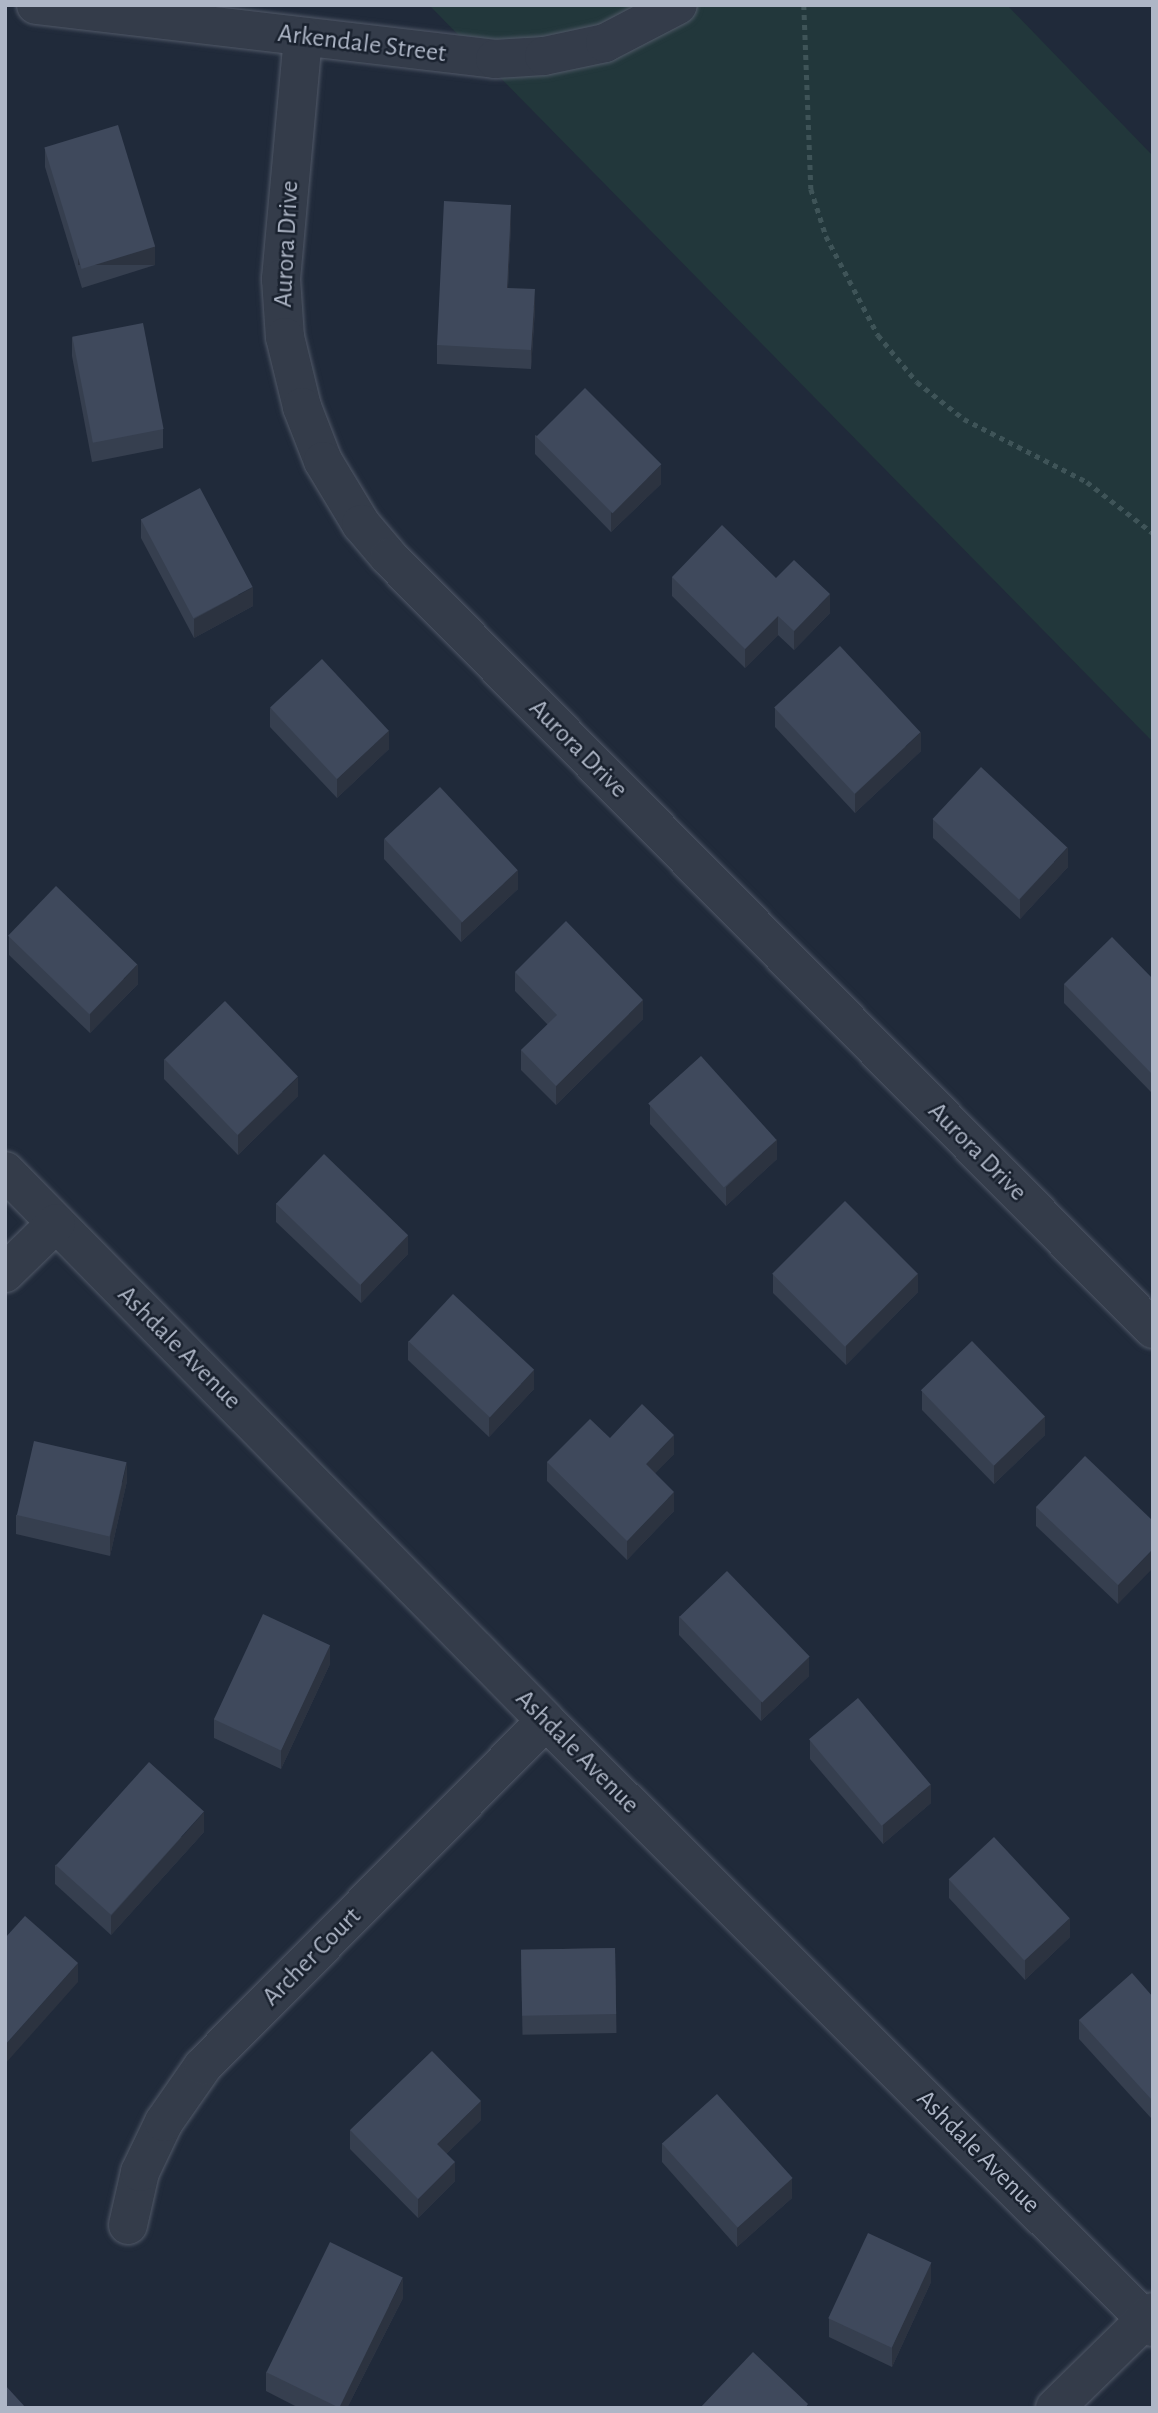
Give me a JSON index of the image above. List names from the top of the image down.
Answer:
{
  "streets": {
    "street": [
      "Arkendale Street",
      "Aurora Drive",
      "Ashdale Avenue",
      "Archer Court"
    ]
  },
  "crossings": [
    ["Arkendale Street", "Aurora Drive"],
    ["Ashdale Avenue", "Archer Court"]
  ]
}
